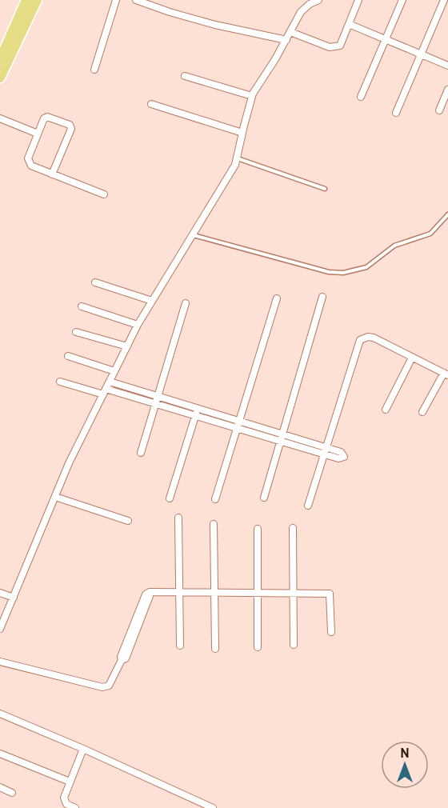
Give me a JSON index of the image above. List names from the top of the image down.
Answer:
{
  "north": "top"
}
